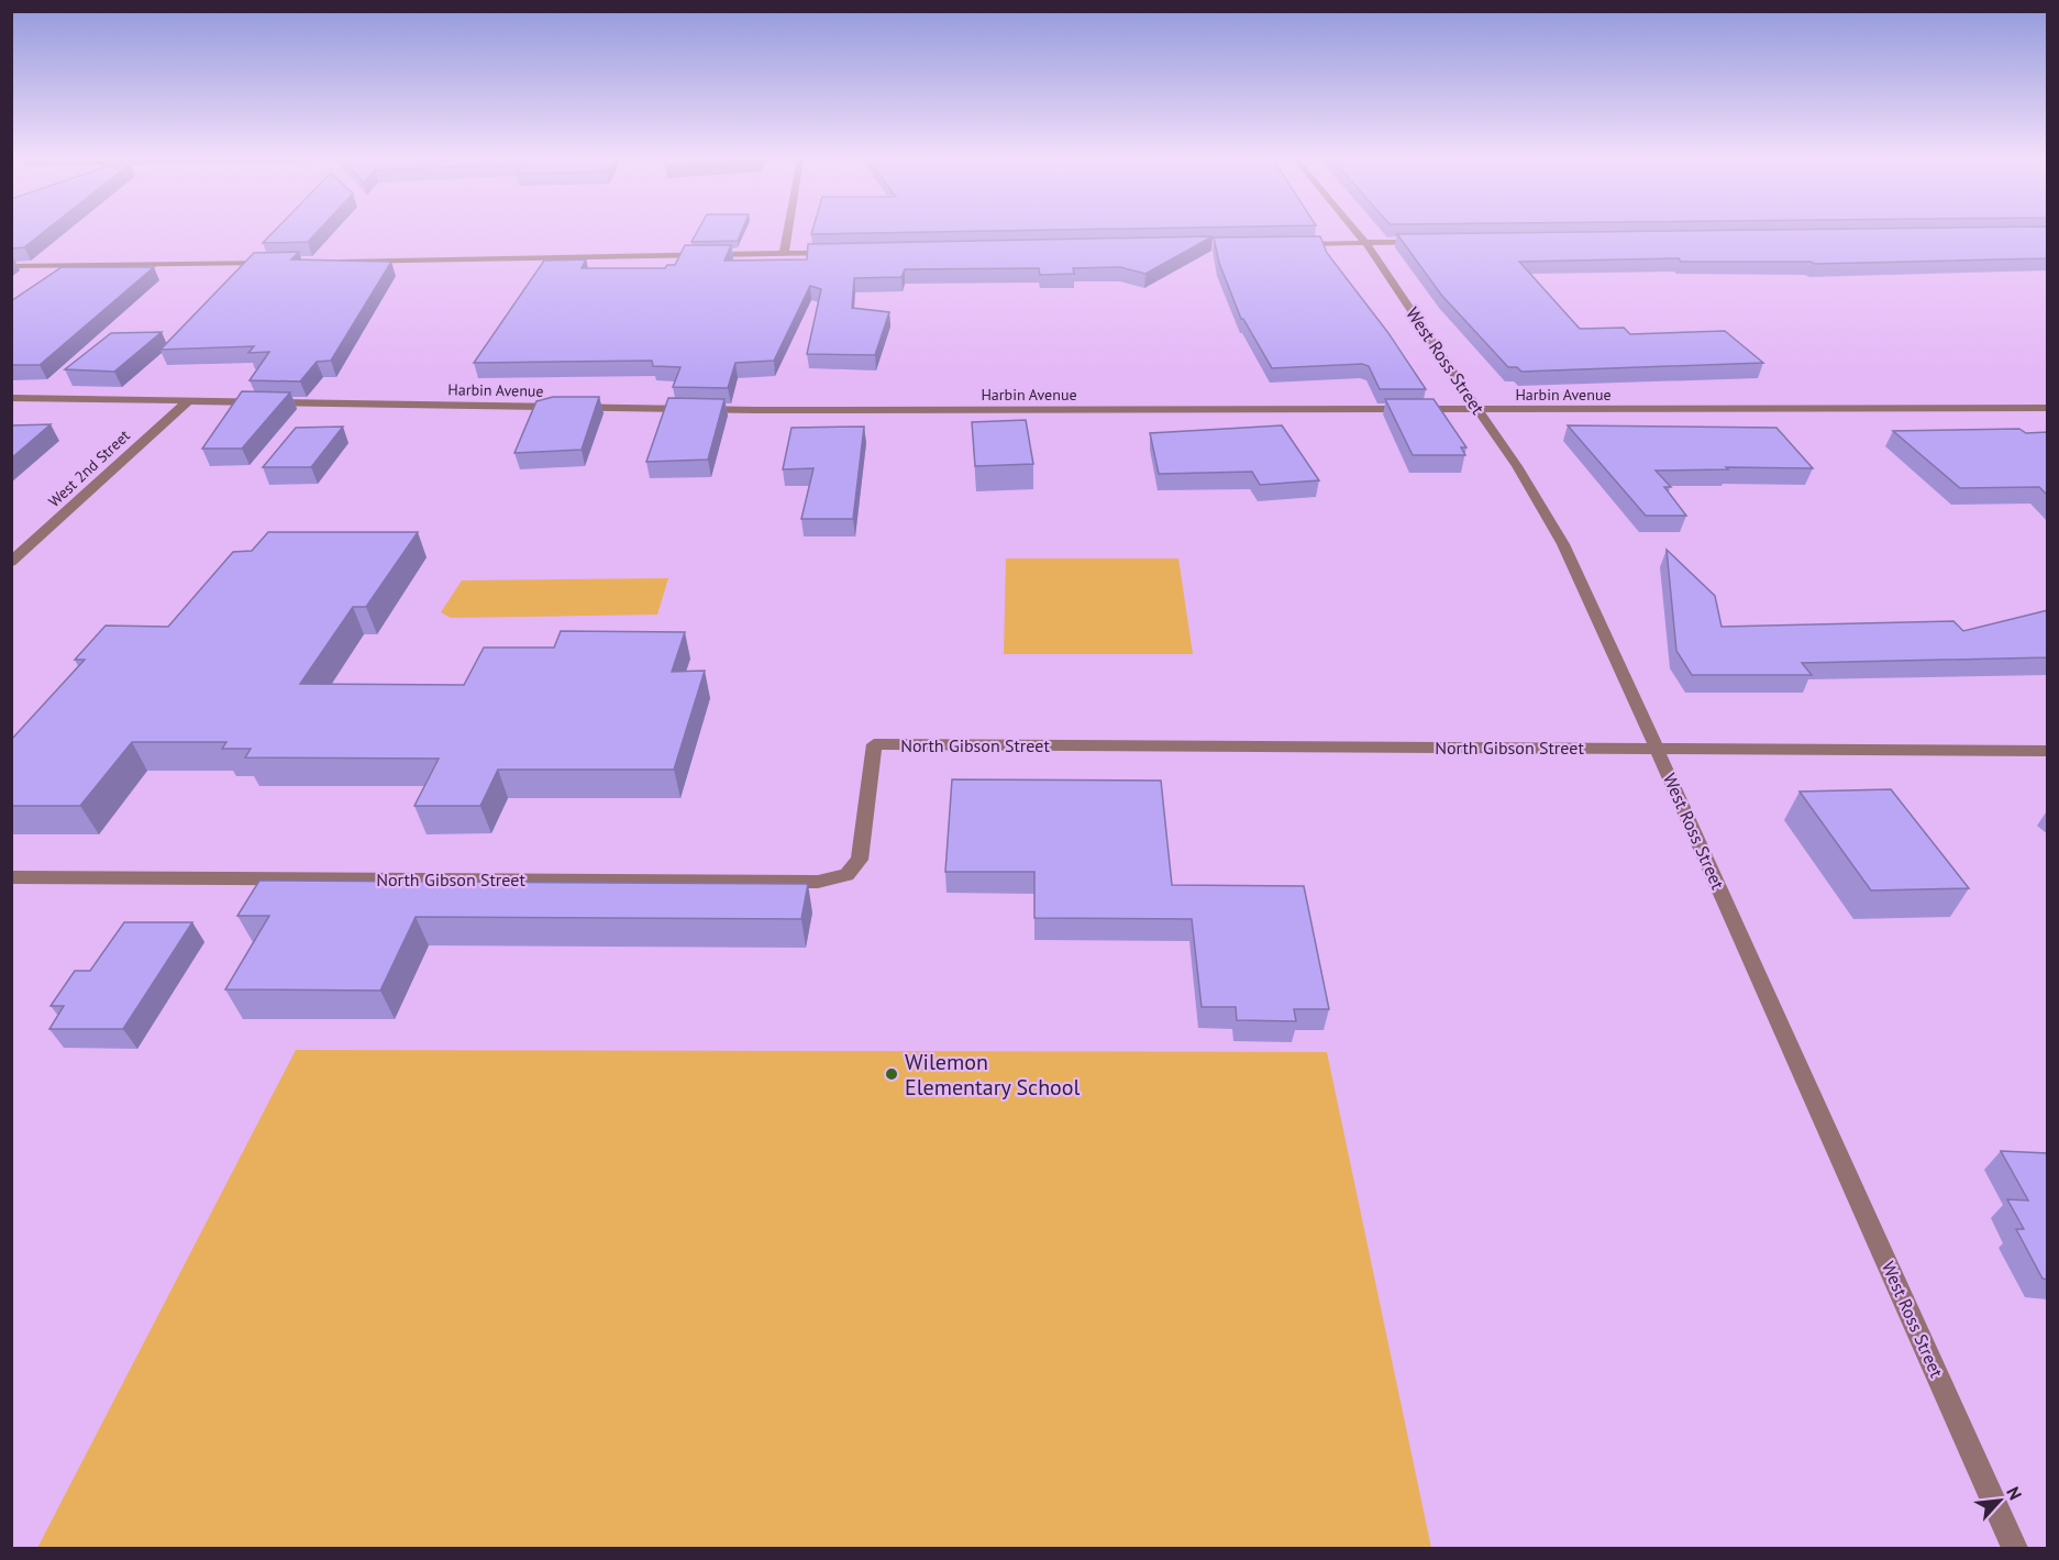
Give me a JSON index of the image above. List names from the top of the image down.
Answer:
{
  "streets": {
    "street": [
      "West Ross Street",
      "Harbin Avenue",
      "West 2nd Street",
      "North Gibson Street"
    ]
  },
  "crossings": [
    ["West Ross Street", "Harbin Avenue"],
    ["West Ross Street", "North Gibson Street"],
    ["Harbin Avenue", "West 2nd Street"]
  ],
  "places": ["Wilemon Elementary School"],
  "north": "top right"
}
